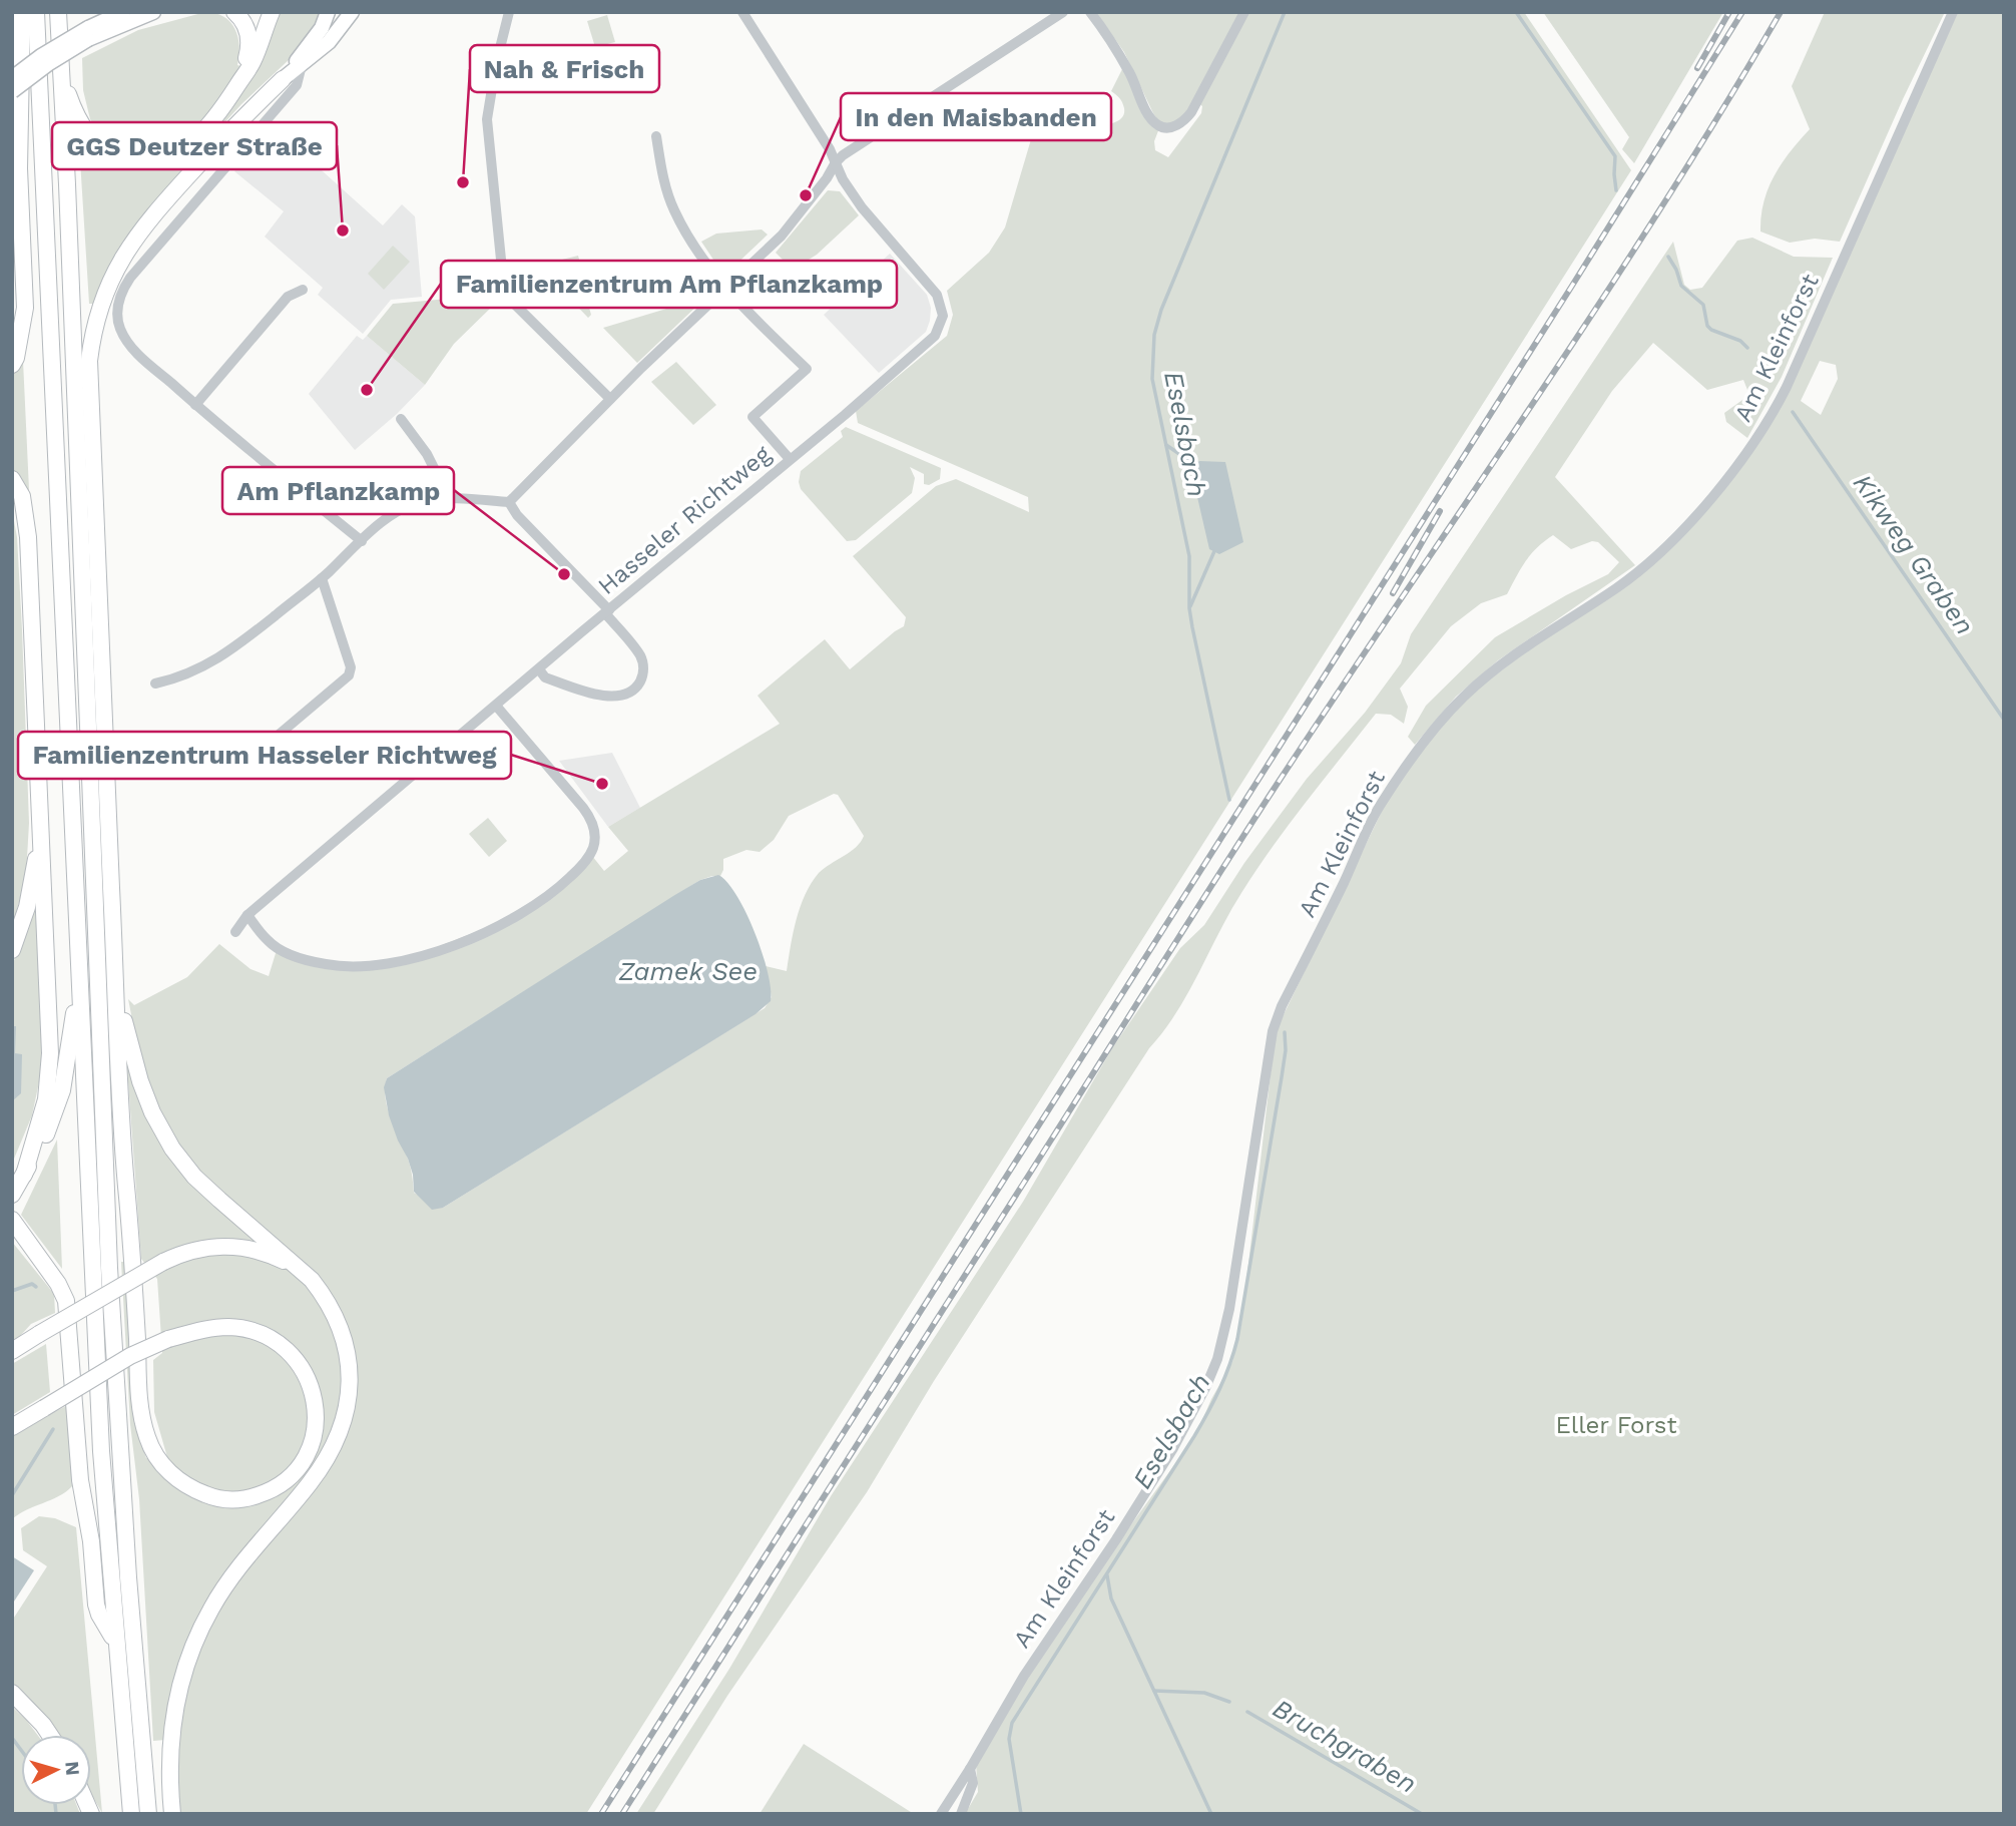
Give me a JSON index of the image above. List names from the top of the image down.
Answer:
{
  "streets": {
    "street": ["Am Kleinforst", "Hasseler Richtweg"]
  },
  "water": [
    "Eselsbach",
    "Kikweg Graben",
    "Zamek See",
    "Bruchgraben"
  ],
  "parks": ["Eller Forst"],
  "places": [
    "Nah & Frisch",
    "In den Maisbanden",
    "GGS Deutzer Straße",
    "Familienzentrum Am Pflanzkamp",
    "Am Pflanzkamp",
    "Familienzentrum Hasseler Richtweg"
  ],
  "north": "right"
}
